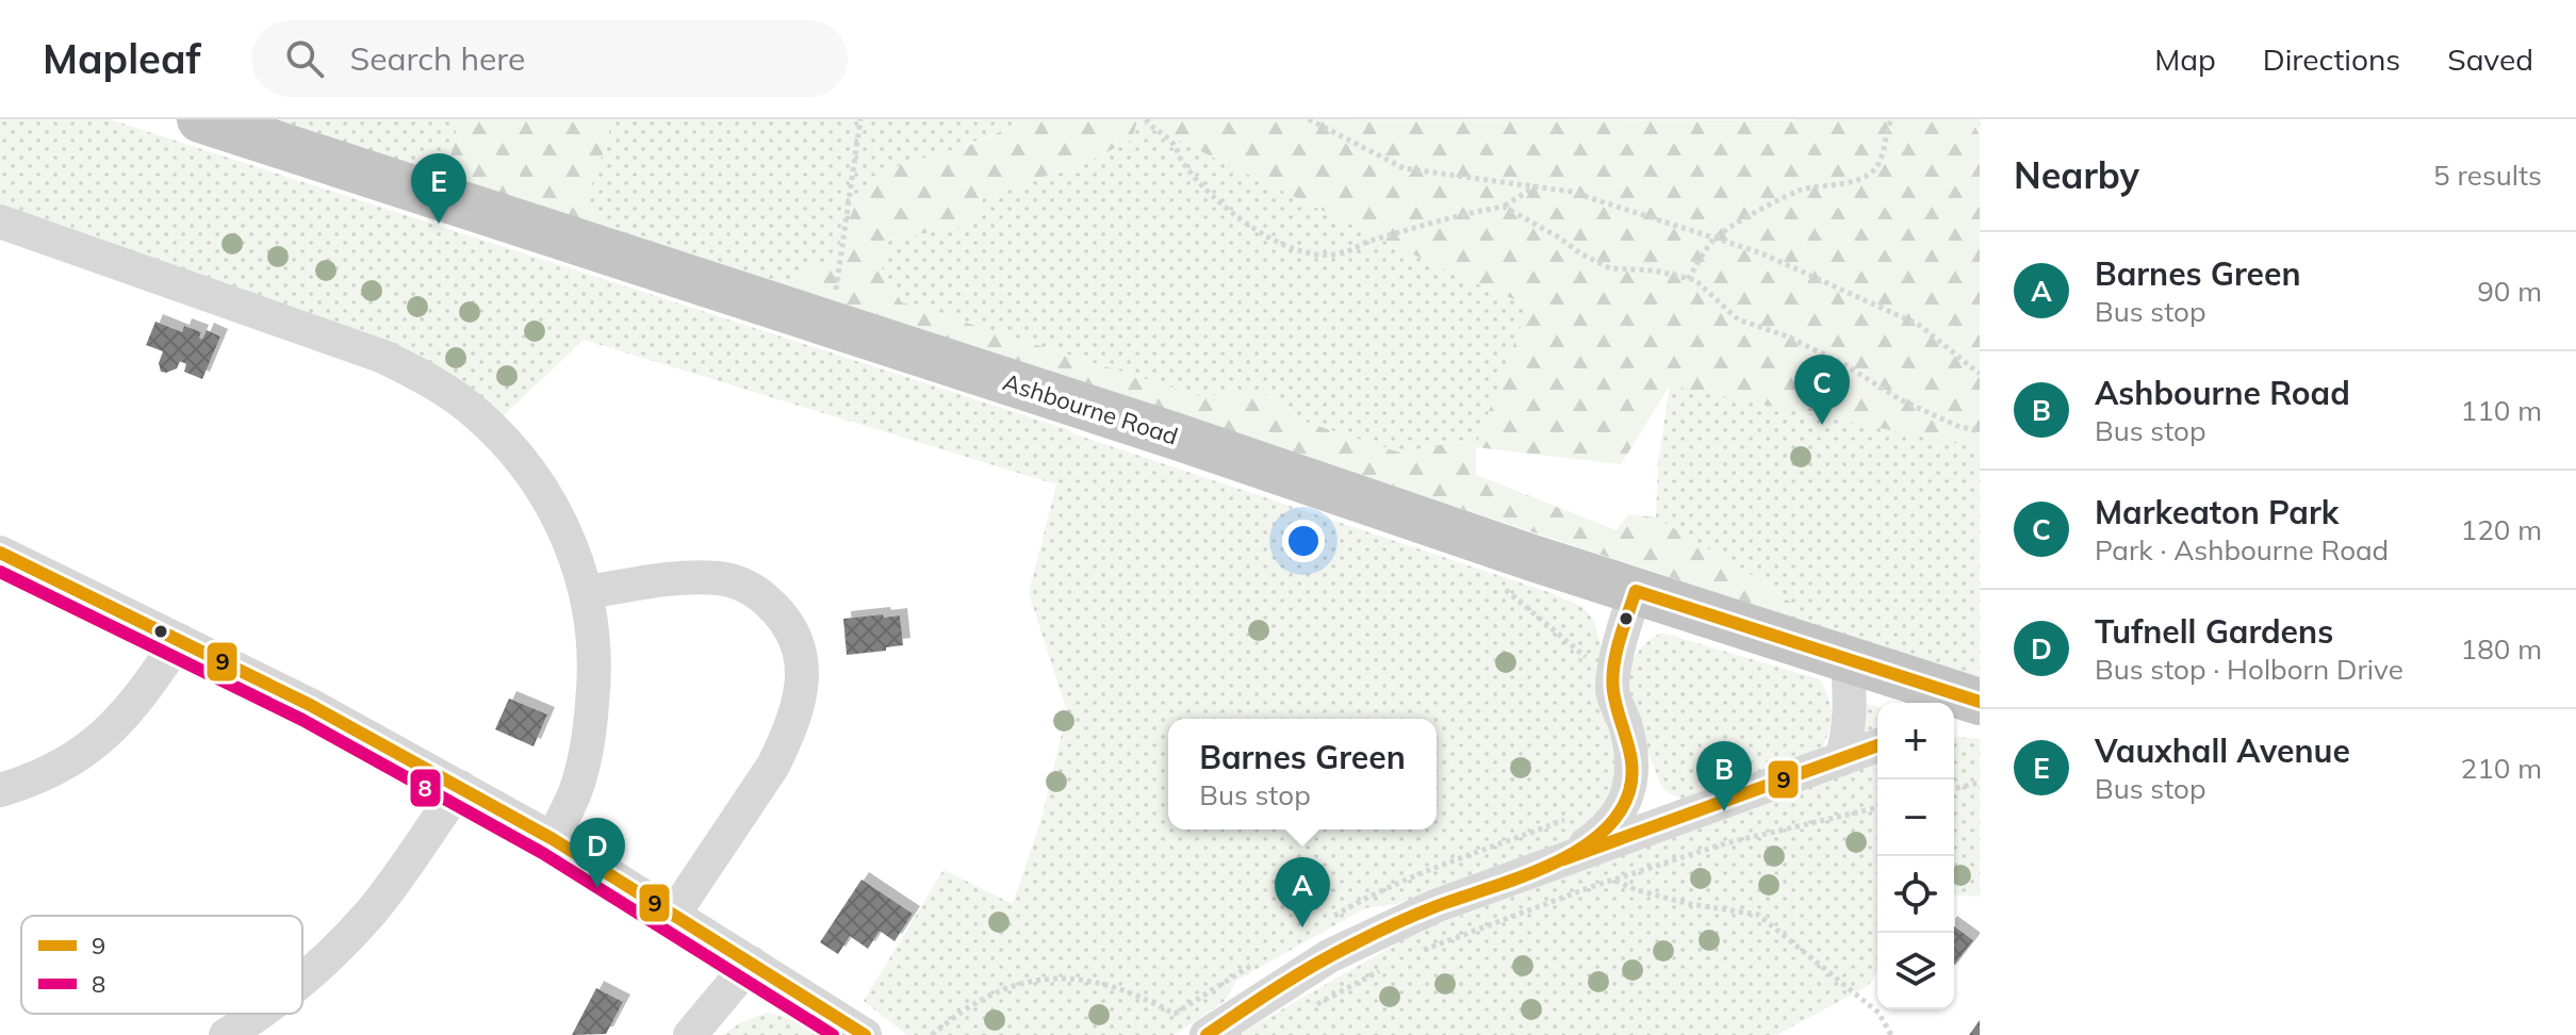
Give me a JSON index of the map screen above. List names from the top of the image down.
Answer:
{
  "streets": {
    "highway": ["Ashbourne Road"]
  },
  "lines": ["transit line 9", "transit line 8"],
  "legend": ["9", "8"],
  "page": {
    "header": "Mapleaf",
    "search": "Search here",
    "nav": ["Map", "Directions", "Saved"],
    "heading": ["Nearby", "5 results"],
    "pins": [
      "E",
      "C",
      "B",
      "D",
      "A"
    ],
    "list": [
      {
        "mark": "A",
        "name": "Barnes Green",
        "note": "Bus stop",
        "value": "90 m"
      },
      {
        "mark": "B",
        "name": "Ashbourne Road",
        "note": "Bus stop",
        "value": "110 m"
      },
      {
        "mark": "C",
        "name": "Markeaton Park",
        "note": "Park · Ashbourne Road",
        "value": "120 m"
      },
      {
        "mark": "D",
        "name": "Tufnell Gardens",
        "note": "Bus stop · Holborn Drive",
        "value": "180 m"
      },
      {
        "mark": "E",
        "name": "Vauxhall Avenue",
        "note": "Bus stop",
        "value": "210 m"
      }
    ],
    "map_buttons": ["+", "−"],
    "popup": ["Barnes Green", "Bus stop"]
  }
}
